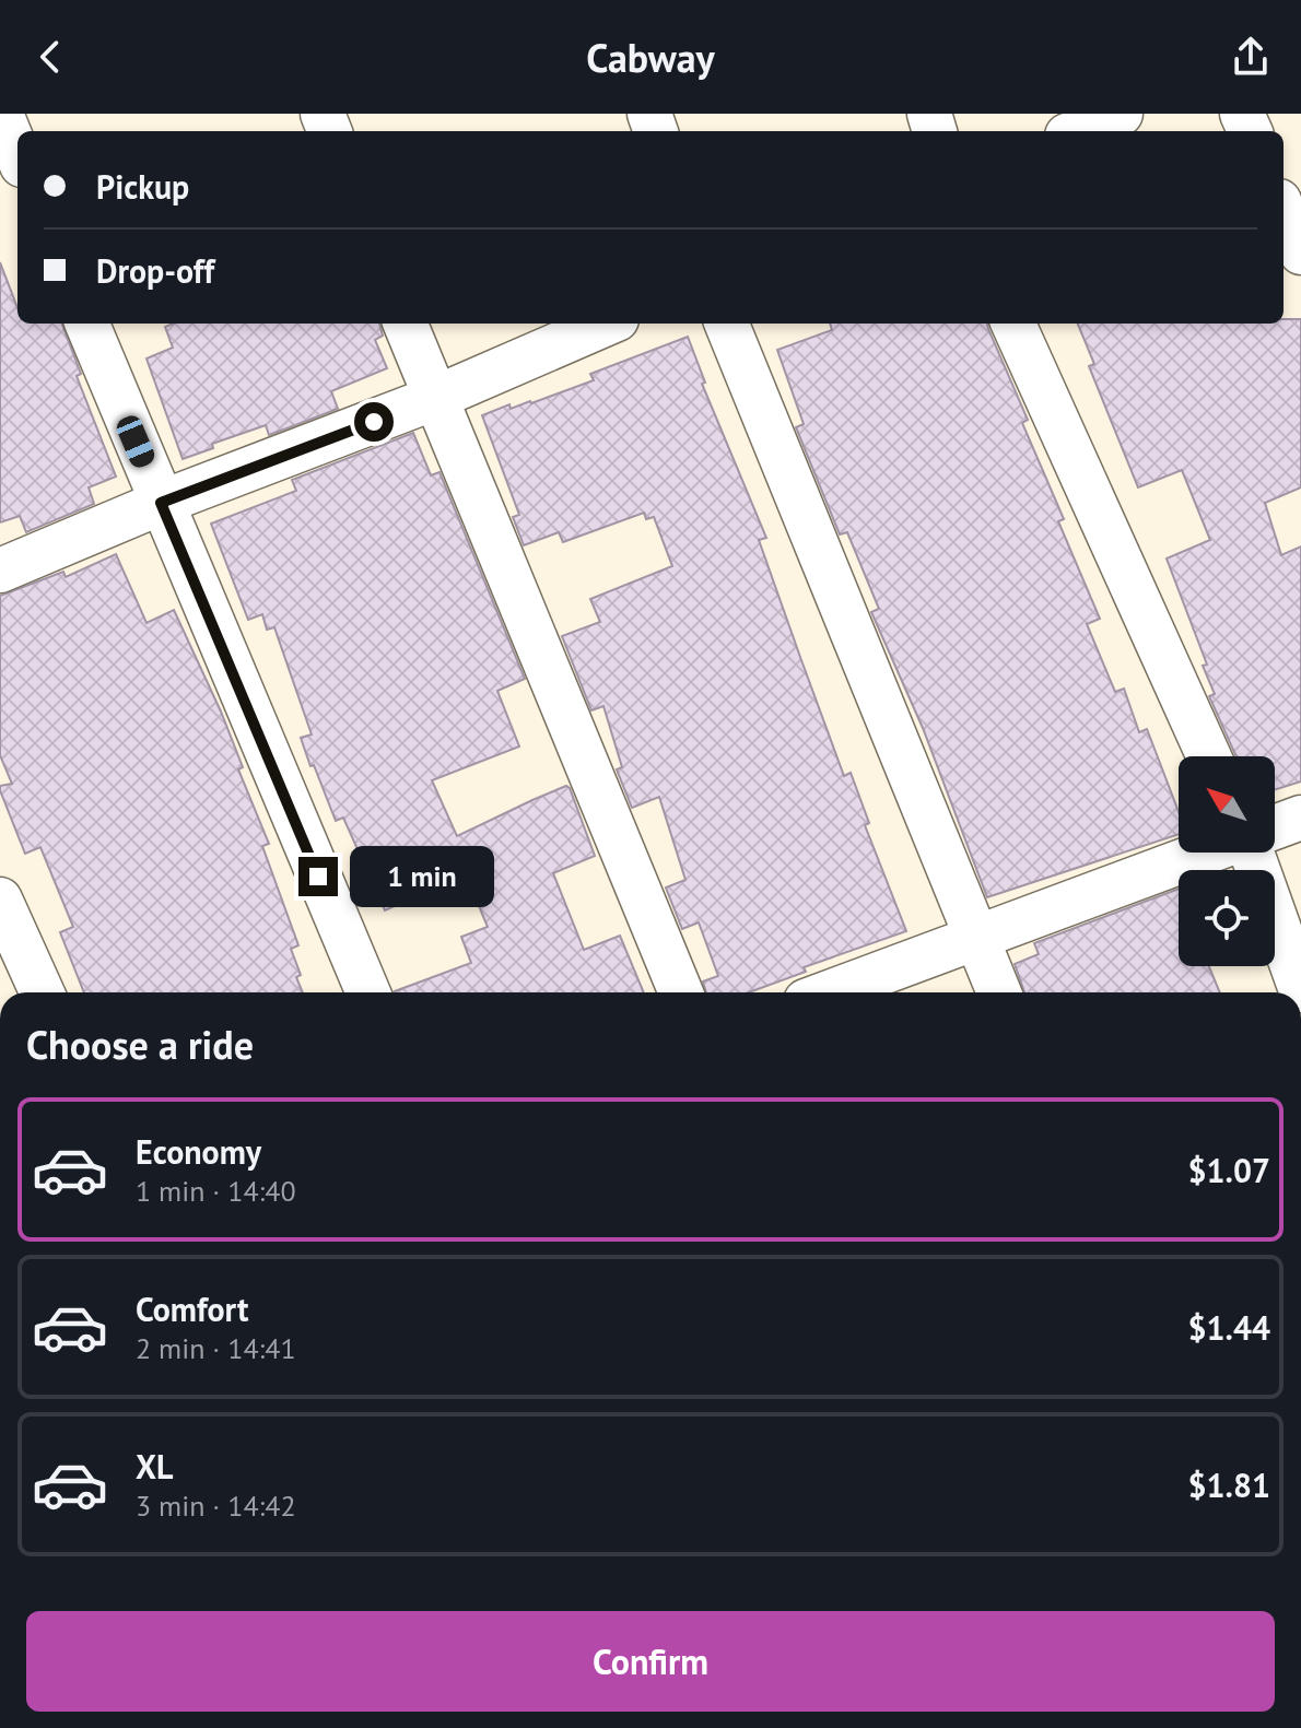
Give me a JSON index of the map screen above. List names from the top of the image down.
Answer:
{
  "north": "top left",
  "page": {
    "header": "Cabway",
    "banner": ["Pickup", "Drop-off"],
    "bubble": "1 min",
    "heading": "Choose a ride",
    "list": [
      {
        "name": "Economy",
        "note": "1 min · 14:40",
        "value": "$1.07"
      },
      {
        "name": "Comfort",
        "note": "2 min · 14:41",
        "value": "$1.44"
      },
      {
        "name": "XL",
        "note": "3 min · 14:42",
        "value": "$1.81"
      }
    ],
    "buttons": "Confirm"
  }
}
